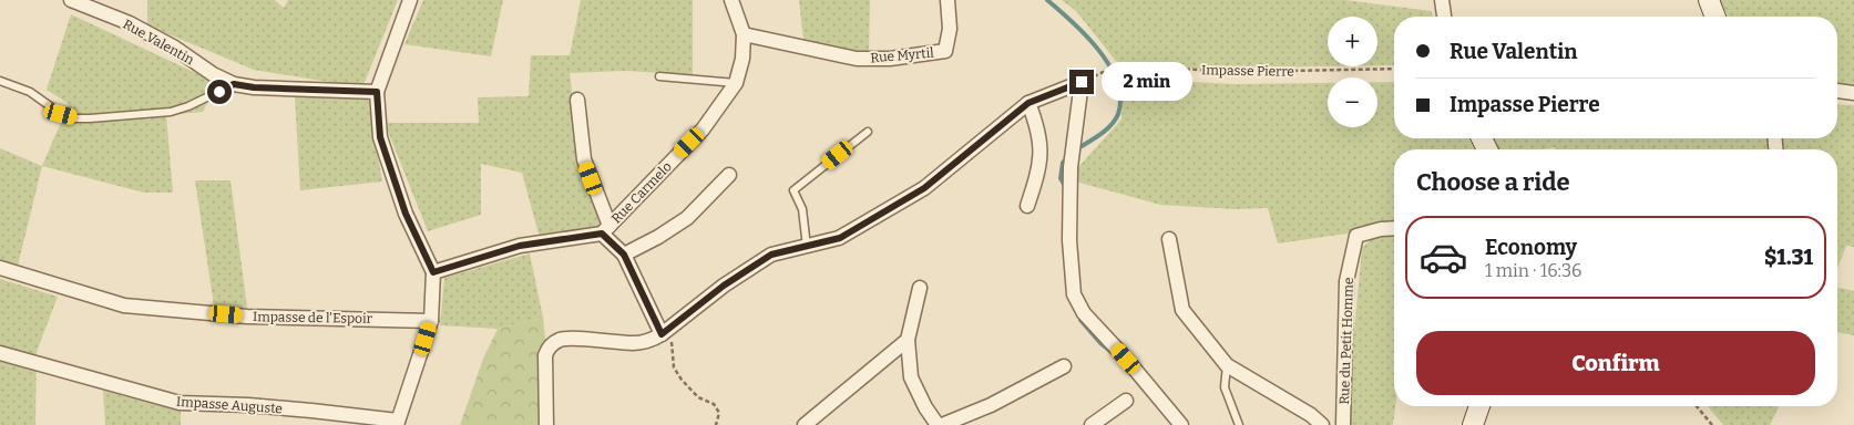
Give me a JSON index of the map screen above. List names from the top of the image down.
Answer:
{
  "streets": {
    "street": [
      "Rue Valentin",
      "Rue Myrtil",
      "Rue Carmelo",
      "Impasse de l'Espoir",
      "Rue du Petit Homme",
      "Impasse Auguste"
    ],
    "path": ["Impasse Pierre"]
  },
  "crossings": [
    ["Rue Myrtil", "Rue Carmelo"]
  ],
  "page": {
    "map_buttons": ["+", "−"],
    "banner": ["Rue Valentin", "Impasse Pierre"],
    "bubble": "2 min",
    "heading": "Choose a ride",
    "list": [
      {
        "name": "Economy",
        "note": "1 min · 16:36",
        "value": "$1.31"
      }
    ],
    "buttons": "Confirm"
  }
}
